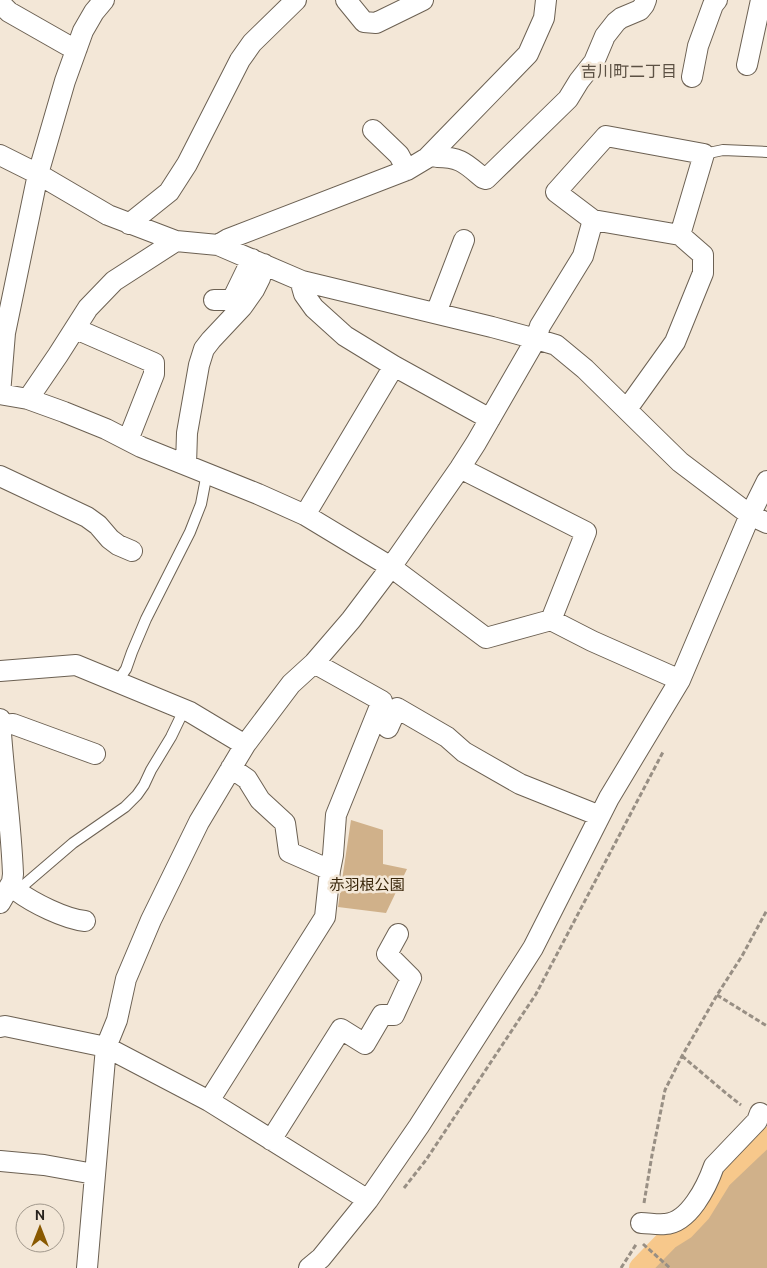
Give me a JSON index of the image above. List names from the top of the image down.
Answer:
{
  "districts": ["吉川町二丁目"],
  "parks": ["赤羽根公園"],
  "north": "top"
}
